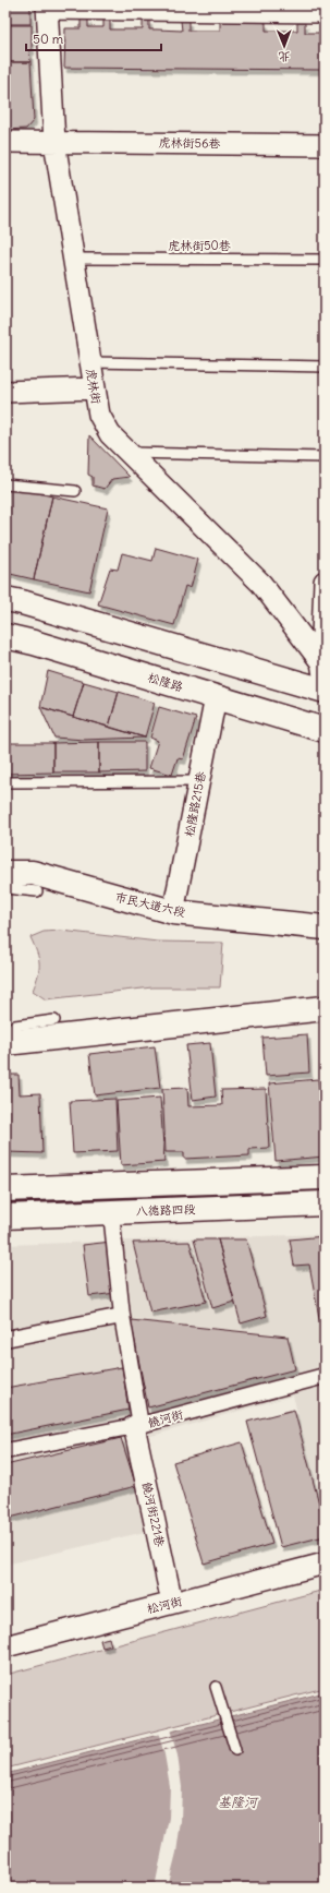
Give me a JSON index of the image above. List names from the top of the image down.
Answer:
{
  "streets": {
    "street": [
      "虎林街56巷",
      "虎林街",
      "松隆路",
      "松隆路215巷",
      "市民大道六段",
      "八德路四段",
      "饒河街",
      "饒河街221巷",
      "松河街"
    ],
    "lane": ["虎林街50巷"]
  },
  "crossings": [
    ["虎林街56巷", "虎林街"],
    ["虎林街50巷", "虎林街"],
    ["松隆路", "松隆路215巷"],
    ["松隆路215巷", "市民大道六段"],
    ["饒河街", "饒河街221巷"],
    ["饒河街221巷", "松河街"]
  ],
  "water": ["基隆河"],
  "scale_bar": "50 m",
  "north": "bottom"
}
